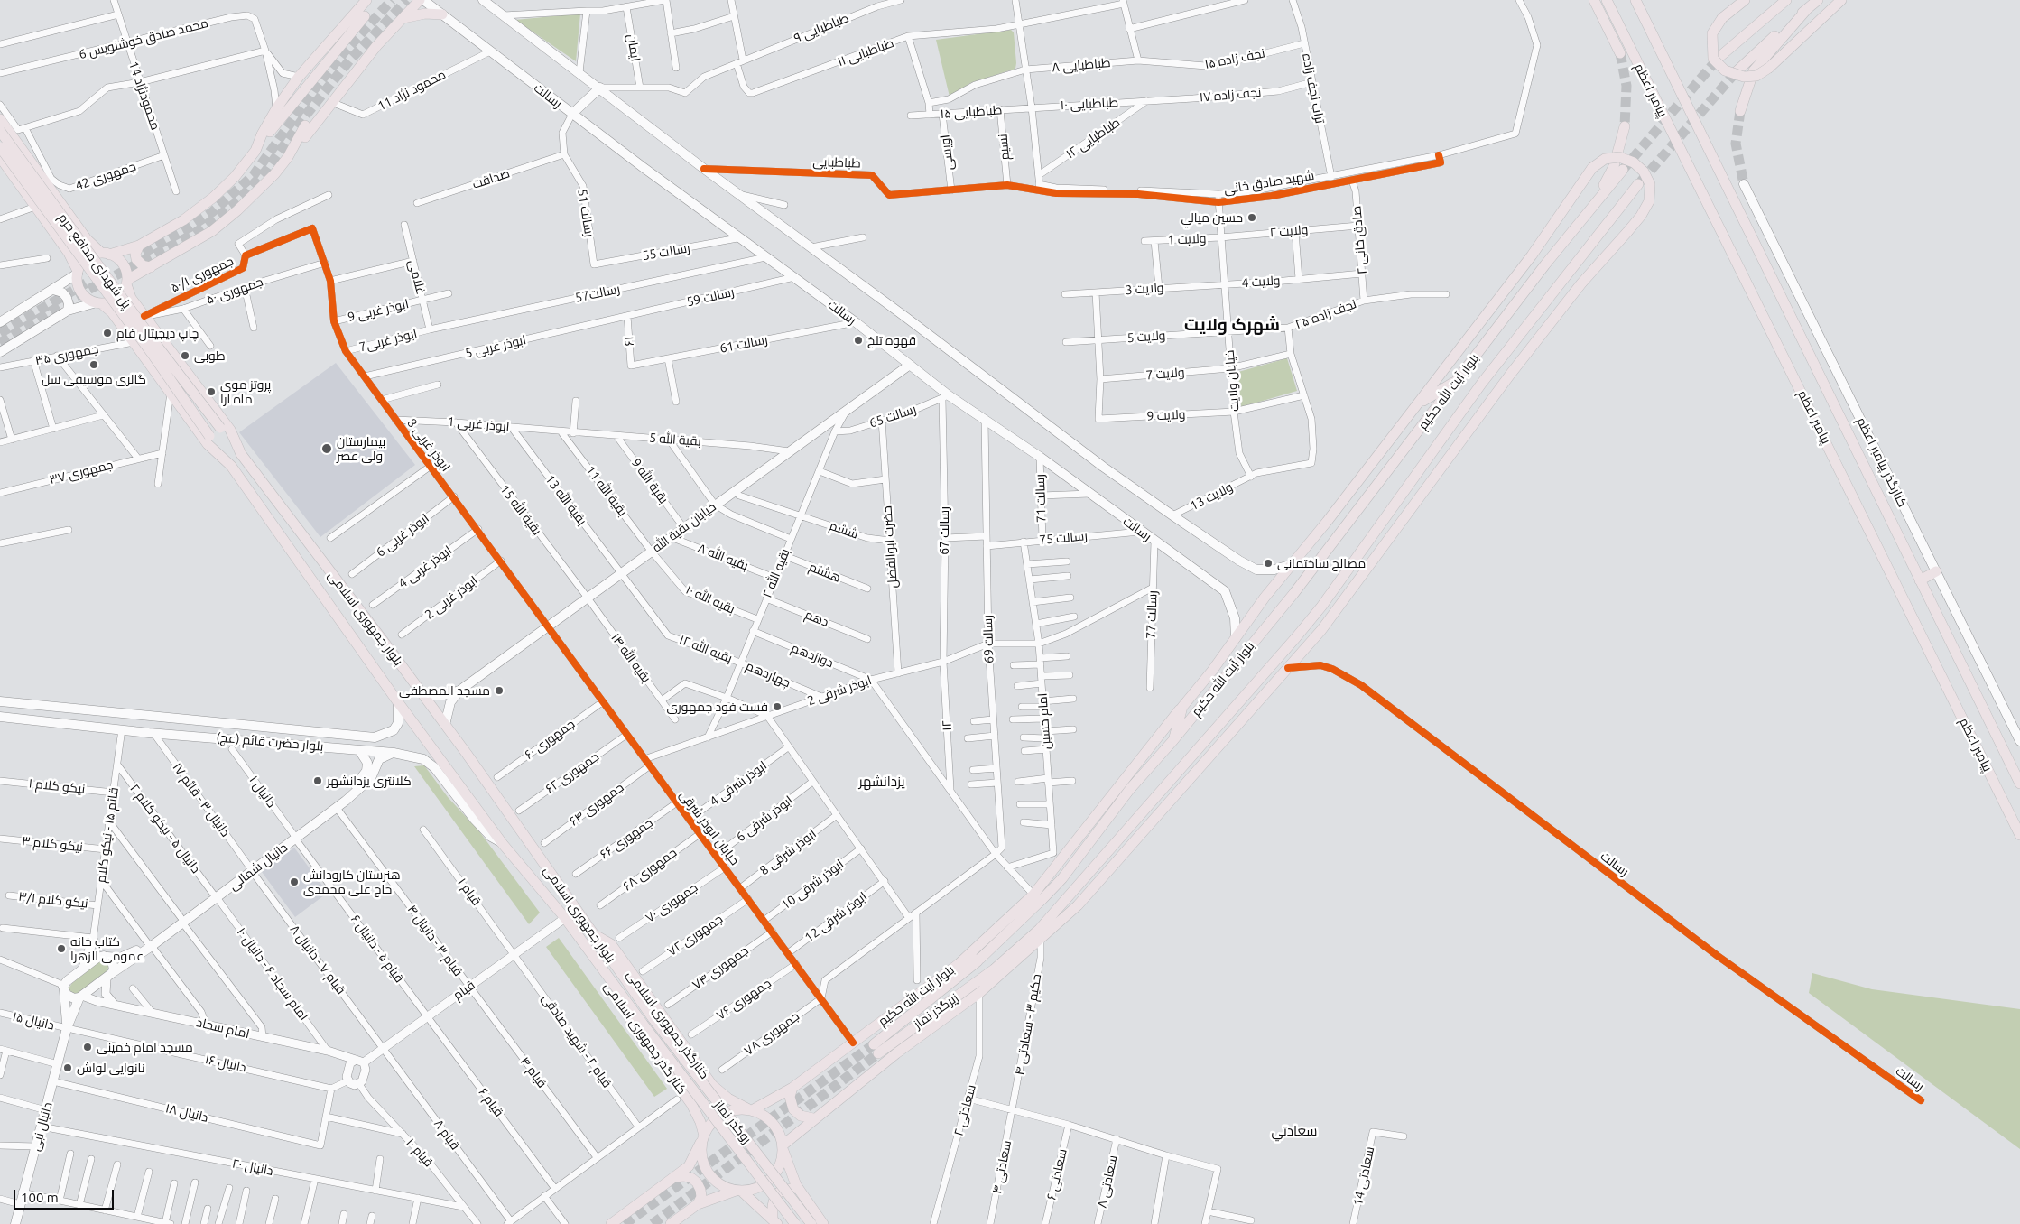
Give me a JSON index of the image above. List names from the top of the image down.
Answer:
{
  "streets": {
    "main road": [
      "پیامبر اعظم",
      "رسالت",
      "پل شهدای مدافع حرم",
      "بلوار آیت الله حکیم",
      "کنارگذر پیامبر اعظم",
      "خیابان بقیة الله",
      "بلوار جمهوری اسلامی",
      "بلوار حضرت قائم (عج)",
      "دانیال شمالی",
      "زیرگذر نماز",
      "کنارگذر جمهوری اسلامی",
      "کنار گذر جمهوری اسلامی",
      "روگذر نماز",
      "دانیال نبی"
    ],
    "street": [
      "طباطبایی ۹",
      "محمد صادق خوشنویس 6",
      "ایمان",
      "طباطبایی ۱۱",
      "نجف زاده ۱۵",
      "طباطبایی ۸",
      "تراب نجف زاده",
      "محمود نژاد 11",
      "نجف زاده ۱۷",
      "محمودنژاد 14",
      "طباطبایی ۱۰",
      "طباطبایی ۱۵",
      "طباطبایی ۱۲",
      "نسیم",
      "اویسی",
      "طباطبایی",
      "جمهوری 42",
      "صداقت",
      "شهید صادق خانی",
      "رسالت 51",
      "ولایت ۲",
      "ولایت 1",
      "صادق خانی ۲",
      "رسالت 55",
      "جمهوری ۵۰/۱",
      "غلامی",
      "ولایت 4",
      "ولایت 3",
      "جمهوری ۵۰",
      "رسالت57",
      "رسالت 59",
      "ابوذر غربی 9",
      "نجف زاده ۲۵",
      "ولایت 5",
      "ابوذر غربی7",
      "۶۱",
      "رسالت 61",
      "ابوذر غربی 5",
      "جمهوری ۳۵",
      "ولایت 7",
      "خیابان ولایت",
      "ولایت 9",
      "رسالت 65",
      "ابوذر غربی 1",
      "بقیة الله 5",
      "ابوذر غربی 8",
      "جمهوری ۳۷",
      "بقیة الله 9",
      "بقیة الله 11",
      "ولایت 13",
      "رسالت 71",
      "بقیة الله 13",
      "بقیة الله 15",
      "ششم",
      "رسالت 67",
      "ابوذر غربی 6",
      "رسالت 75",
      "حضرت ابوالفضل",
      "بقیه الله ۸",
      "ابوذر غربی 4",
      "هشتم",
      "بقیه الله ۲",
      "ابوذر غربی 2",
      "بقیه الله ۱۰",
      "رسالت 77",
      "دهم",
      "رسالت 69",
      "بقیه الله ۱۲",
      "دوازدهم",
      "بقیه الله ۱۴",
      "چهاردهم",
      "ابوذر شرقی 2",
      "امام حسین",
      "۱۲",
      "جمهوری ۶۰",
      "جمهوری ۶۲",
      "ابوذر شرقی 4",
      "نیکو کلام ۱",
      "دانیال ۱",
      "دانیال ۳ - قائم ۱۷",
      "جمهوری ۶۴",
      "ابوذر شرقی 6",
      "خیابان ابوذر شرقی",
      "دانیال ۵ - نیکو کلام ۲",
      "قائم ۱۵ - نیکو کلام",
      "جمهوری ۶۶",
      "نیکو کلام ۳",
      "ابوذر شرقی 8",
      "جمهوری ۶۸",
      "ابوذر شرقی 10",
      "قیام ۱",
      "نیکو کلام ۳/۱",
      "جمهوری ۷۰",
      "ابوذر شرقی 12",
      "جمهوری ۷۲",
      "قیام ۳ - دانیال ۴",
      "قیام ۵ - دانیال ۶",
      "قیام ۷ - دانیال ۸",
      "جمهوری ۷۴",
      "امام سجاد ۶ - دانیال ۱۰",
      "قیام",
      "جمهوری ۷۶",
      "دانیال ۱۵",
      "حکیم ۳ - سعادتی ۴",
      "امام سجاد",
      "جمهوری ۷۸",
      "قیام ۲ - شهید صادقی",
      "دانیال ۱۶",
      "قیام ۴",
      "قیام ۶",
      "سعادتی ۲",
      "دانیال ۱۸",
      "قیام ۸",
      "قیام ۱۰",
      "دانیال ۲۰",
      "سعادتی ۴",
      "سعادتی ۶",
      "سعادتی 14",
      "سعادتی ۸"
    ]
  },
  "crossings": [
    ["طباطبایی ۹", "ایمان"],
    ["طباطبایی ۹", "طباطبایی ۱۱"],
    ["محمد صادق خوشنویس 6", "محمودنژاد 14"],
    ["نجف زاده ۱۵", "طباطبایی ۸"],
    ["نجف زاده ۱۵", "تراب نجف زاده"],
    ["تراب نجف زاده", "نجف زاده ۱۷"],
    ["تراب نجف زاده", "شهید صادق خانی"],
    ["محمود نژاد 11", "رسالت"],
    ["نجف زاده ۱۷", "طباطبایی ۱۰"],
    ["نجف زاده ۱۷", "طباطبایی ۱۲"],
    ["محمودنژاد 14", "جمهوری 42"],
    ["رسالت", "رسالت 51"],
    ["رسالت", "رسالت 55"],
    ["رسالت", "رسالت57"],
    ["رسالت", "رسالت 59"],
    ["رسالت", "رسالت 61"],
    ["رسالت", "رسالت 65"],
    ["رسالت", "رسالت 71"],
    ["رسالت", "خیابان بقیة الله"],
    ["رسالت", "رسالت 67"],
    ["رسالت", "رسالت 75"],
    ["رسالت", "رسالت 77"],
    ["رسالت", "رسالت 69"],
    ["طباطبایی ۱۰", "طباطبایی ۱۵"],
    ["طباطبایی ۱۰", "طباطبایی ۱۲"],
    ["طباطبایی ۱۵", "نسیم"],
    ["طباطبایی ۱۵", "اویسی"],
    ["نسیم", "طباطبایی"],
    ["اویسی", "طباطبایی"],
    ["طباطبایی", "شهید صادق خانی"],
    ["صداقت", "رسالت 51"],
    ["شهید صادق خانی", "صادق خانی ۲"],
    ["شهید صادق خانی", "خیابان ولایت"],
    ["رسالت 51", "رسالت 55"],
    ["ولایت ۲", "ولایت 1"],
    ["ولایت ۲", "صادق خانی ۲"],
    ["ولایت ۲", "خیابان ولایت"],
    ["ولایت 1", "خیابان ولایت"],
    ["صادق خانی ۲", "ولایت 4"],
    ["صادق خانی ۲", "نجف زاده ۲۵"],
    ["پل شهدای مدافع حرم", "بلوار جمهوری اسلامی"],
    ["جمهوری ۵۰/۱", "جمهوری ۵۰"],
    ["جمهوری ۵۰/۱", "ابوذر غربی 8"],
    ["جمهوری ۵۰/۱", "بلوار جمهوری اسلامی"],
    ["غلامی", "رسالت57"],
    ["غلامی", "ابوذر غربی 9"],
    ["غلامی", "ابوذر غربی7"],
    ["ولایت 4", "ولایت 3"],
    ["ولایت 4", "خیابان ولایت"],
    ["ولایت 3", "خیابان ولایت"],
    ["جمهوری ۵۰", "ابوذر غربی 8"],
    ["جمهوری ۵۰", "بلوار جمهوری اسلامی"],
    ["رسالت57", "ابوذر غربی7"],
    ["رسالت 59", "۶۱"],
    ["رسالت 59", "ابوذر غربی 5"],
    ["ابوذر غربی 9", "ابوذر غربی 8"],
    ["نجف زاده ۲۵", "ولایت 5"],
    ["نجف زاده ۲۵", "خیابان ولایت"],
    ["ولایت 5", "خیابان ولایت"],
    ["ابوذر غربی7", "ابوذر غربی 8"],
    ["۶۱", "رسالت 61"],
    ["۶۱", "ابوذر غربی 5"],
    ["ابوذر غربی 5", "ابوذر غربی 8"],
    ["جمهوری ۳۵", "بلوار جمهوری اسلامی"],
    ["ولایت 7", "خیابان ولایت"],
    ["ولایت 7", "ولایت 9"],
    ["خیابان ولایت", "ولایت 9"],
    ["خیابان ولایت", "ولایت 13"],
    ["بلوار آیت الله حکیم", "خیابان ابوذر شرقی"],
    ["بلوار آیت الله حکیم", "زیرگذر نماز"],
    ["بلوار آیت الله حکیم", "کنارگذر جمهوری اسلامی"],
    ["بلوار آیت الله حکیم", "حکیم ۳ - سعادتی ۴"],
    ["بلوار آیت الله حکیم", "کنار گذر جمهوری اسلامی"],
    ["ولایت 9", "ولایت 13"],
    ["رسالت 65", "رسالت 67"],
    ["رسالت 65", "حضرت ابوالفضل"],
    ["رسالت 65", "بقیه الله ۲"],
    ["ابوذر غربی 1", "بقیة الله 5"],
    ["ابوذر غربی 1", "ابوذر غربی 8"],
    ["ابوذر غربی 1", "بقیة الله 11"],
    ["ابوذر غربی 1", "بقیة الله 13"],
    ["ابوذر غربی 1", "بقیة الله 15"],
    ["بقیة الله 5", "بقیة الله 9"],
    ["بقیة الله 5", "بقیة الله 11"],
    ["بقیة الله 5", "خیابان بقیة الله"],
    ["ابوذر غربی 8", "خیابان بقیة الله"],
    ["ابوذر غربی 8", "ابوذر غربی 6"],
    ["ابوذر غربی 8", "ابوذر غربی 4"],
    ["ابوذر غربی 8", "ابوذر غربی 2"],
    ["ابوذر غربی 8", "خیابان ابوذر شرقی"],
    ["بقیة الله 9", "خیابان بقیة الله"],
    ["بقیة الله 11", "خیابان بقیة الله"],
    ["بقیة الله 11", "بقیه الله ۱۰"],
    ["رسالت 71", "رسالت 75"],
    ["بقیة الله 13", "خیابان بقیة الله"],
    ["بقیة الله 13", "بقیه الله ۱۲"],
    ["بقیة الله 15", "خیابان بقیة الله"],
    ["بقیة الله 15", "بقیه الله ۱۴"],
    ["خیابان بقیة الله", "بقیه الله ۸"],
    ["خیابان بقیة الله", "بقیه الله ۲"],
    ["خیابان بقیة الله", "بقیه الله ۱۰"],
    ["خیابان بقیة الله", "بلوار جمهوری اسلامی"],
    ["خیابان بقیة الله", "بقیه الله ۱۲"],
    ["خیابان بقیة الله", "بقیه الله ۱۴"],
    ["خیابان بقیة الله", "خیابان ابوذر شرقی"],
    ["ششم", "حضرت ابوالفضل"],
    ["ششم", "بقیه الله ۲"],
    ["رسالت 67", "ابوذر شرقی 2"],
    ["رسالت 67", "۱۲"],
    ["رسالت 75", "رسالت 69"],
    ["رسالت 75", "امام حسین"],
    ["حضرت ابوالفضل", "ابوذر شرقی 2"],
    ["بقیه الله ۸", "بقیه الله ۲"],
    ["هشتم", "بقیه الله ۲"],
    ["بقیه الله ۲", "بقیه الله ۱۰"],
    ["بقیه الله ۲", "دهم"],
    ["بقیه الله ۲", "بقیه الله ۱۲"],
    ["بقیه الله ۲", "دوازدهم"],
    ["بقیه الله ۲", "چهاردهم"],
    ["بقیه الله ۲", "ابوذر شرقی 2"],
    ["بلوار جمهوری اسلامی", "بلوار حضرت قائم (عج)"],
    ["بلوار جمهوری اسلامی", "قیام"],
    ["بلوار جمهوری اسلامی", "کنارگذر جمهوری اسلامی"],
    ["بلوار جمهوری اسلامی", "کنار گذر جمهوری اسلامی"],
    ["بلوار جمهوری اسلامی", "روگذر نماز"],
    ["رسالت 69", "ابوذر شرقی 2"],
    ["بقیه الله ۱۲", "چهاردهم"],
    ["دوازدهم", "ابوذر شرقی 2"],
    ["چهاردهم", "ابوذر شرقی 2"],
    ["ابوذر شرقی 2", "امام حسین"],
    ["ابوذر شرقی 2", "۱۲"],
    ["ابوذر شرقی 2", "خیابان ابوذر شرقی"],
    ["جمهوری ۶۰", "خیابان ابوذر شرقی"],
    ["بلوار حضرت قائم (عج)", "دانیال ۳ - قائم ۱۷"],
    ["بلوار حضرت قائم (عج)", "قائم ۱۵ - نیکو کلام"],
    ["بلوار حضرت قائم (عج)", "دانیال شمالی"],
    ["جمهوری ۶۲", "خیابان ابوذر شرقی"],
    ["ابوذر شرقی 4", "خیابان ابوذر شرقی"],
    ["نیکو کلام ۱", "قائم ۱۵ - نیکو کلام"],
    ["دانیال ۱", "دانیال شمالی"],
    ["دانیال ۱", "قیام ۵ - دانیال ۶"],
    ["دانیال ۳ - قائم ۱۷", "دانیال شمالی"],
    ["دانیال ۳ - قائم ۱۷", "قیام ۷ - دانیال ۸"],
    ["جمهوری ۶۴", "خیابان ابوذر شرقی"],
    ["ابوذر شرقی 6", "خیابان ابوذر شرقی"],
    ["خیابان ابوذر شرقی", "جمهوری ۶۶"],
    ["خیابان ابوذر شرقی", "ابوذر شرقی 8"],
    ["خیابان ابوذر شرقی", "جمهوری ۶۸"],
    ["خیابان ابوذر شرقی", "ابوذر شرقی 10"],
    ["خیابان ابوذر شرقی", "جمهوری ۷۰"],
    ["خیابان ابوذر شرقی", "ابوذر شرقی 12"],
    ["خیابان ابوذر شرقی", "جمهوری ۷۲"],
    ["خیابان ابوذر شرقی", "جمهوری ۷۴"],
    ["خیابان ابوذر شرقی", "جمهوری ۷۶"],
    ["خیابان ابوذر شرقی", "جمهوری ۷۸"],
    ["دانیال ۵ - نیکو کلام ۲", "قائم ۱۵ - نیکو کلام"],
    ["دانیال ۵ - نیکو کلام ۲", "دانیال شمالی"],
    ["دانیال ۵ - نیکو کلام ۲", "امام سجاد ۶ - دانیال ۱۰"],
    ["قائم ۱۵ - نیکو کلام", "نیکو کلام ۳"],
    ["قائم ۱۵ - نیکو کلام", "نیکو کلام ۳/۱"],
    ["دانیال شمالی", "قیام ۳ - دانیال ۴"],
    ["دانیال شمالی", "قیام ۵ - دانیال ۶"],
    ["دانیال شمالی", "قیام ۷ - دانیال ۸"],
    ["دانیال شمالی", "امام سجاد ۶ - دانیال ۱۰"],
    ["دانیال شمالی", "امام سجاد"],
    ["دانیال شمالی", "دانیال نبی"],
    ["قیام ۱", "قیام"],
    ["قیام ۱", "قیام ۲ - شهید صادقی"],
    ["قیام ۳ - دانیال ۴", "قیام"],
    ["قیام ۳ - دانیال ۴", "قیام ۴"],
    ["قیام ۵ - دانیال ۶", "قیام"],
    ["قیام ۵ - دانیال ۶", "قیام ۶"],
    ["قیام ۷ - دانیال ۸", "قیام"],
    ["قیام ۷ - دانیال ۸", "قیام ۸"],
    ["امام سجاد ۶ - دانیال ۱۰", "امام سجاد"],
    ["قیام", "امام سجاد"],
    ["قیام", "قیام ۲ - شهید صادقی"],
    ["قیام", "قیام ۴"],
    ["قیام", "قیام ۶"],
    ["قیام", "قیام ۸"],
    ["قیام", "قیام ۱۰"],
    ["دانیال ۱۵", "دانیال ۱۶"],
    ["دانیال ۱۵", "دانیال نبی"],
    ["کنارگذر جمهوری اسلامی", "کنار گذر جمهوری اسلامی"],
    ["حکیم ۳ - سعادتی ۴", "سعادتی ۴"],
    ["امام سجاد", "دانیال نبی"],
    ["امام سجاد", "قیام ۱۰"],
    ["دانیال ۱۶", "دانیال نبی"],
    ["دانیال ۱۸", "دانیال نبی"],
    ["دانیال نبی", "دانیال ۲۰"],
    ["قیام ۱۰", "دانیال ۲۰"]
  ],
  "districts": ["شهرک ولایت", "یزدانشهر", "سعادتي"],
  "places": [
    "حسين ميالي",
    "چاپ دیجیتال فام",
    "قهوه تلخ",
    "طوبی",
    "گالری موسیقی سل",
    "پروتز موی ماه ارا",
    "بیمارستان ولی عصر",
    "مصالح ساختمانی",
    "مسجد المصطفی",
    "فست فود جمهوری",
    "کلانتری یزدانشهر",
    "هنرستان کارودانش حاج علی محمدی",
    "کتاب خانه عمومی الزهرا",
    "مسجد امام خمینی",
    "نانوایی لواش"
  ],
  "scale_bar": "100 m"
}
